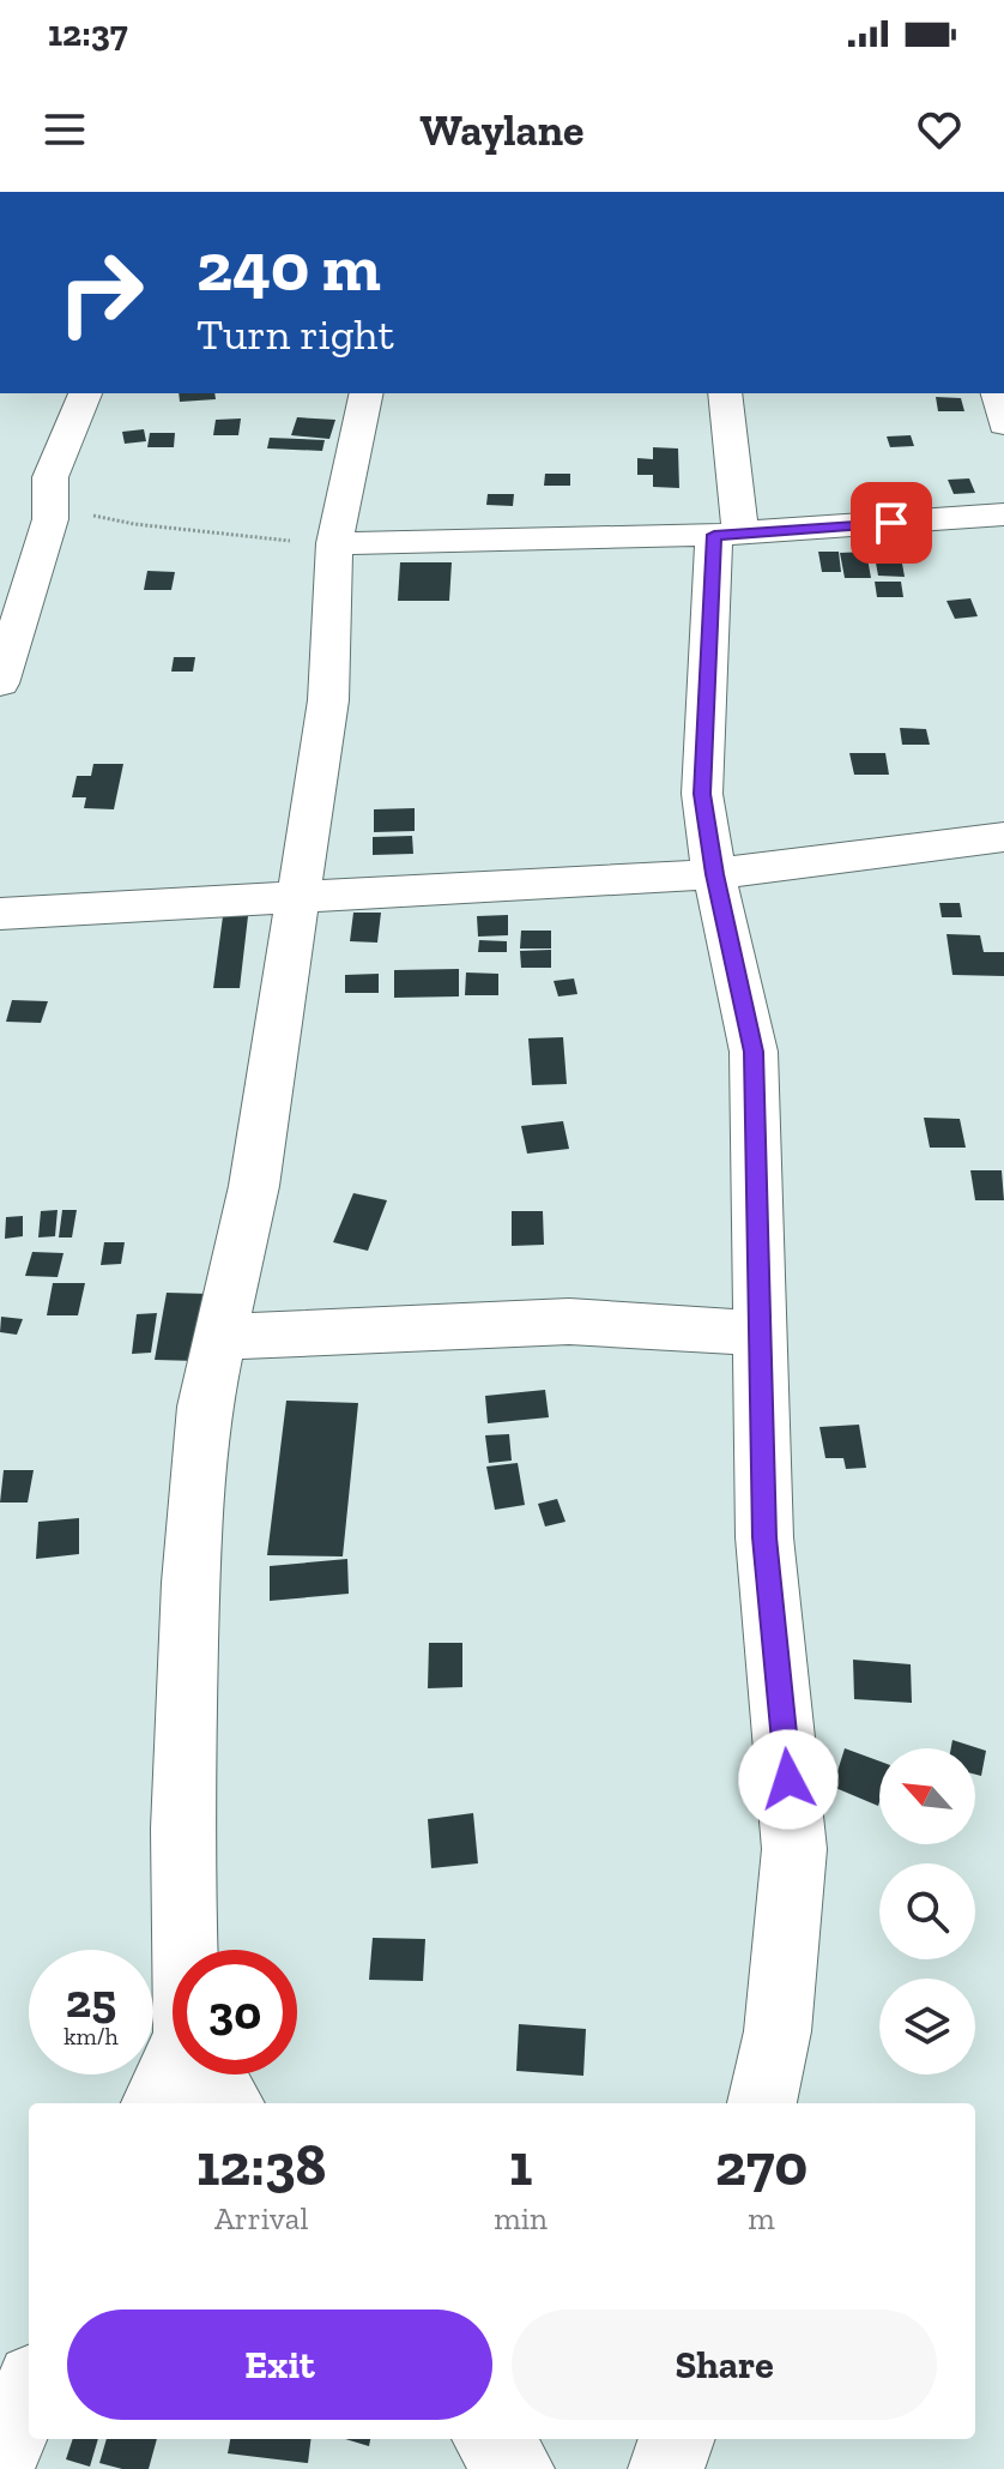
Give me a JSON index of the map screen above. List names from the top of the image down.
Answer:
{
  "north": "top left",
  "page": {
    "status": "12:37",
    "header": "Waylane",
    "turn": ["240 m", "Turn right"],
    "speed": "25 km/h",
    "limit": "30",
    "eta": [
      "12:38",
      "Arrival",
      "1",
      "min",
      "270",
      "m"
    ],
    "buttons": ["Exit", "Share"]
  }
}
